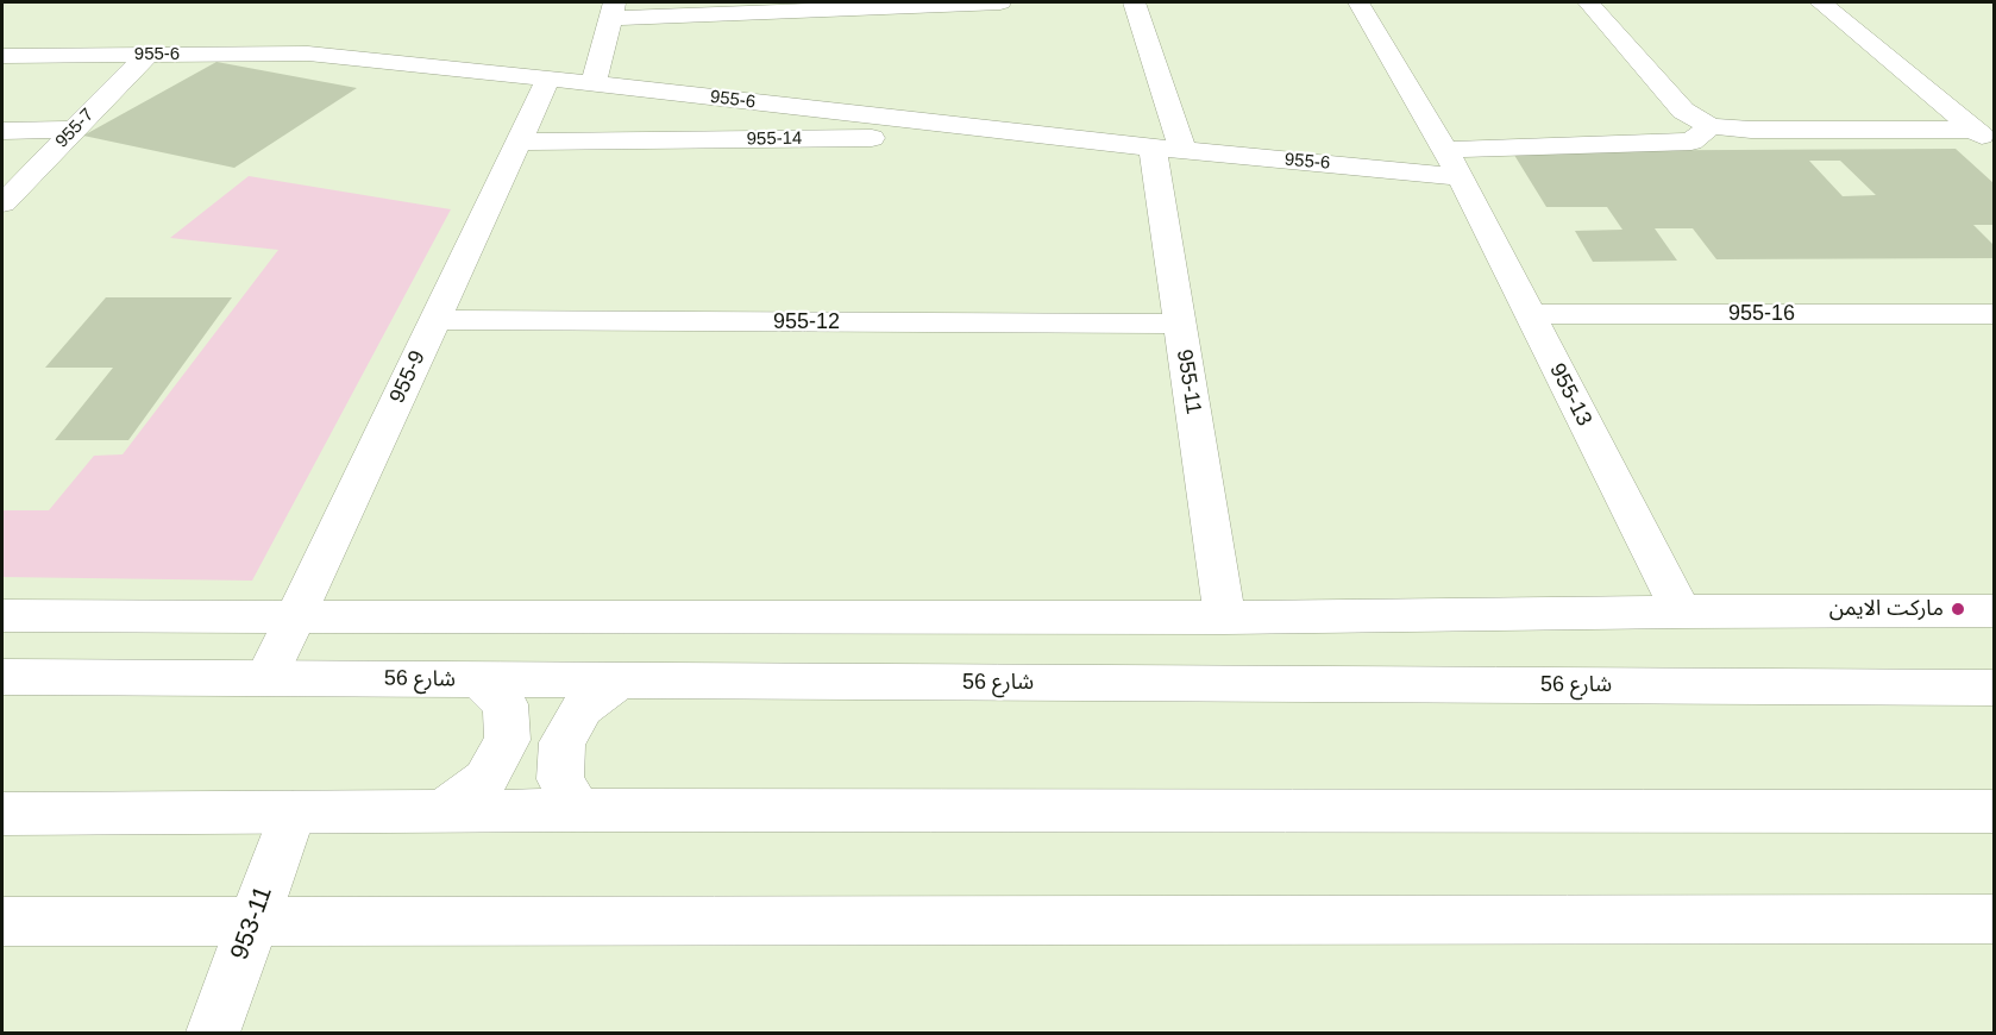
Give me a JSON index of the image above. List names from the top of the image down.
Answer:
{
  "streets": {
    "street": [
      "955-6",
      "955-7",
      "955-14",
      "955-16",
      "955-12",
      "955-9",
      "955-11",
      "955-13",
      "شارع 56",
      "953-11"
    ]
  },
  "crossings": [
    ["955-6", "955-7"],
    ["955-6", "955-14"],
    ["955-6", "955-9"],
    ["955-6", "955-11"],
    ["955-6", "955-13"],
    ["955-14", "955-9"],
    ["955-16", "955-13"],
    ["955-12", "955-9"],
    ["955-12", "955-11"],
    ["955-9", "شارع 56"]
  ],
  "places": ["ماركت الايمن"]
}
